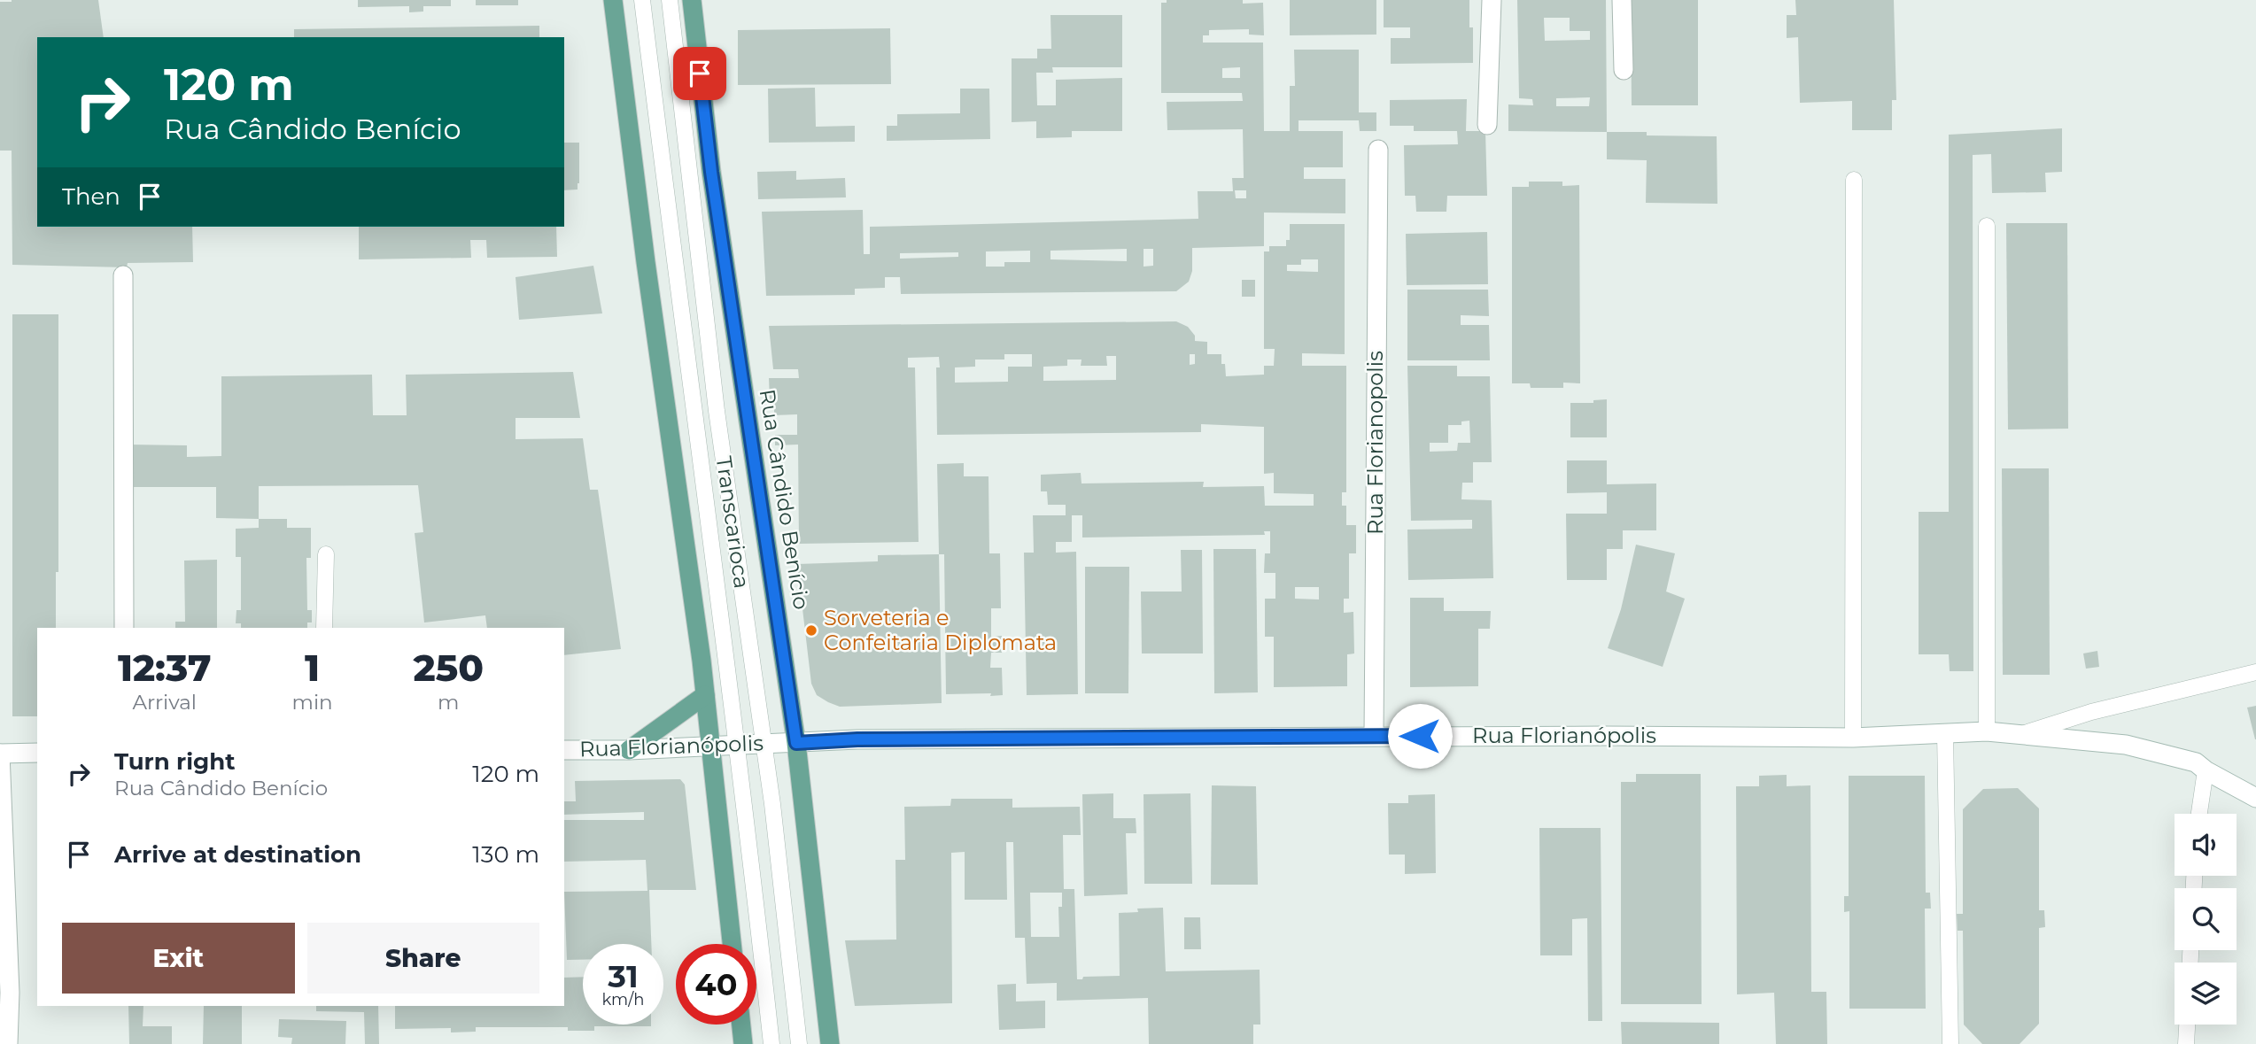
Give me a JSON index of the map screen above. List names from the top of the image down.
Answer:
{
  "streets": {
    "main road": ["Rua Cândido Benício"],
    "street": ["Rua Florianopolis", "Rua Florianópolis"],
    "lane": ["Transcarioca"]
  },
  "crossings": [
    ["Rua Florianopolis", "Rua Florianópolis"],
    ["Rua Cândido Benício", "Rua Florianópolis"],
    ["Transcarioca", "Rua Florianópolis"]
  ],
  "places": ["Sorveteria e Confeitaria Diplomata"],
  "page": {
    "turn": ["120 m", "Rua Cândido Benício"],
    "then": "Then",
    "eta": [
      "12:37",
      "Arrival",
      "1",
      "min",
      "250",
      "m"
    ],
    "list": [
      {
        "name": "Turn right",
        "note": "Rua Cândido Benício",
        "value": "120 m"
      },
      {
        "name": "Arrive at destination",
        "value": "130 m"
      }
    ],
    "buttons": ["Exit", "Share"],
    "speed": "31 km/h",
    "limit": "40"
  }
}
